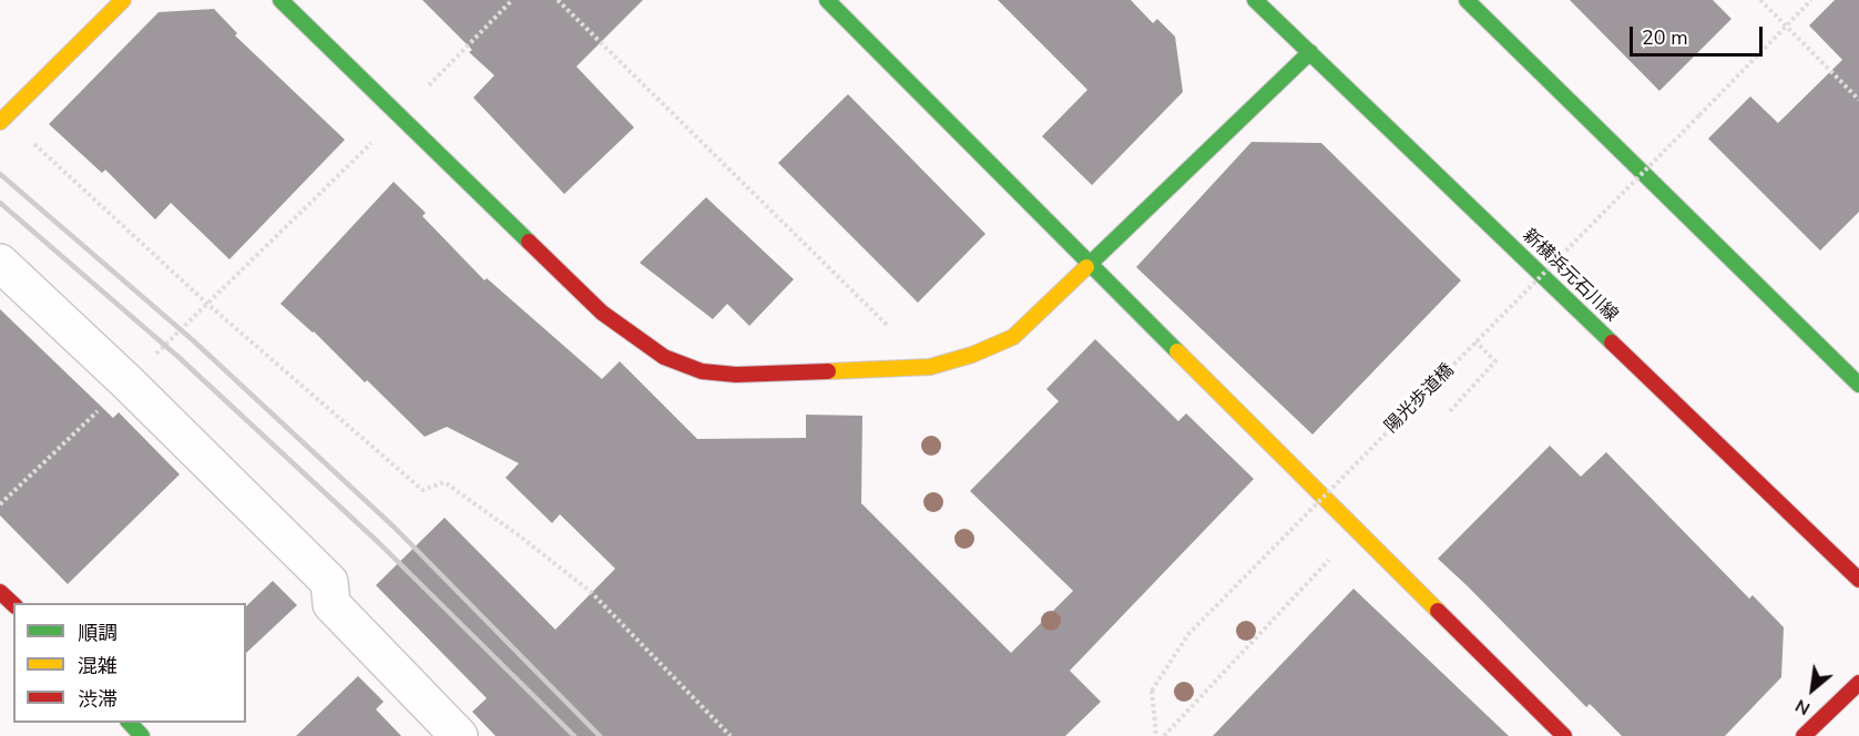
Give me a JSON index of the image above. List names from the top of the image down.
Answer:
{
  "streets": {
    "street": ["新横浜元石川線"],
    "path": ["陽光歩道橋"]
  },
  "legend": ["順調", "混雑", "渋滞"],
  "scale_bar": "20 m",
  "north": "bottom left"
}
